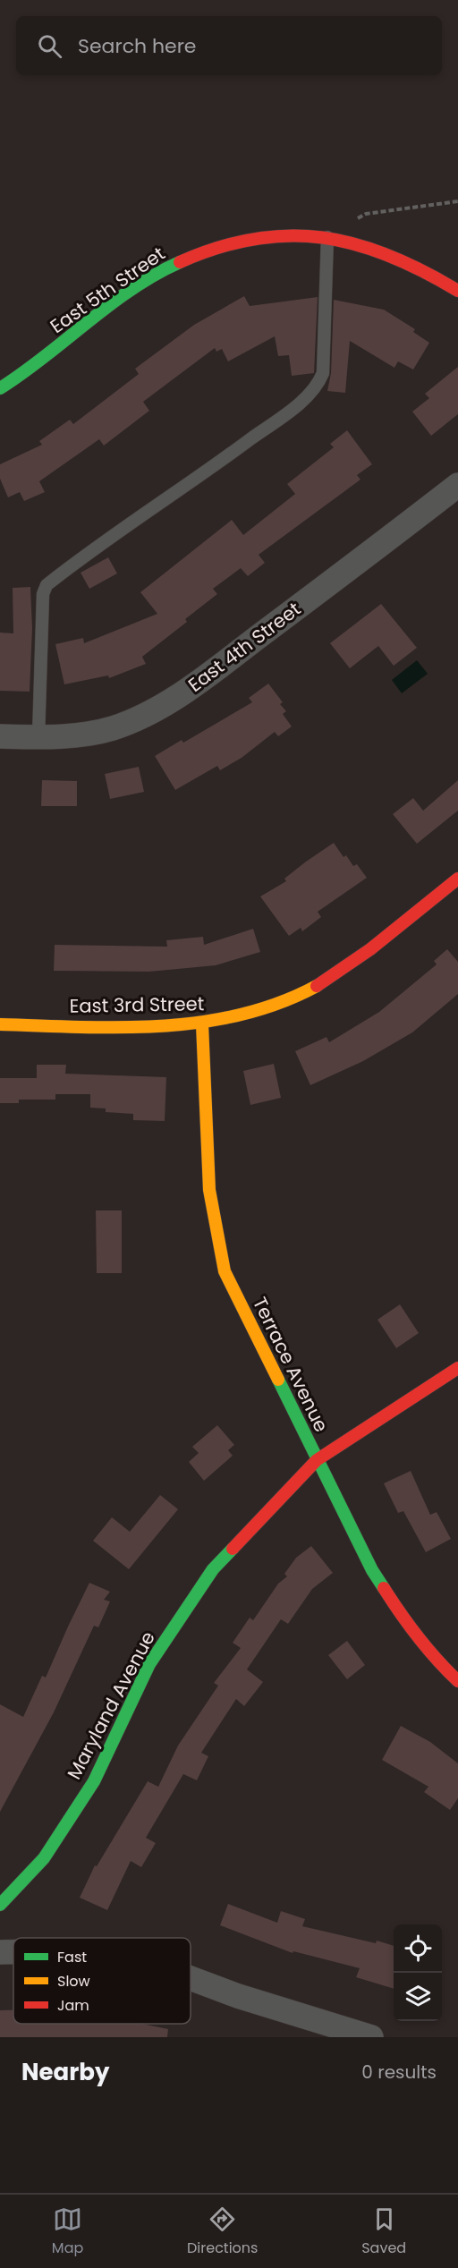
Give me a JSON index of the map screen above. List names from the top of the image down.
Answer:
{
  "streets": {
    "street": [
      "East 5th Street",
      "East 4th Street",
      "East 3rd Street",
      "Terrace Avenue",
      "Maryland Avenue"
    ]
  },
  "crossings": [
    ["East 3rd Street", "Terrace Avenue"],
    ["Terrace Avenue", "Maryland Avenue"]
  ],
  "legend": ["Fast", "Slow", "Jam"],
  "page": {
    "search": "Search here",
    "heading": ["Nearby", "0 results"],
    "nav": ["Map", "Directions", "Saved"]
  }
}
